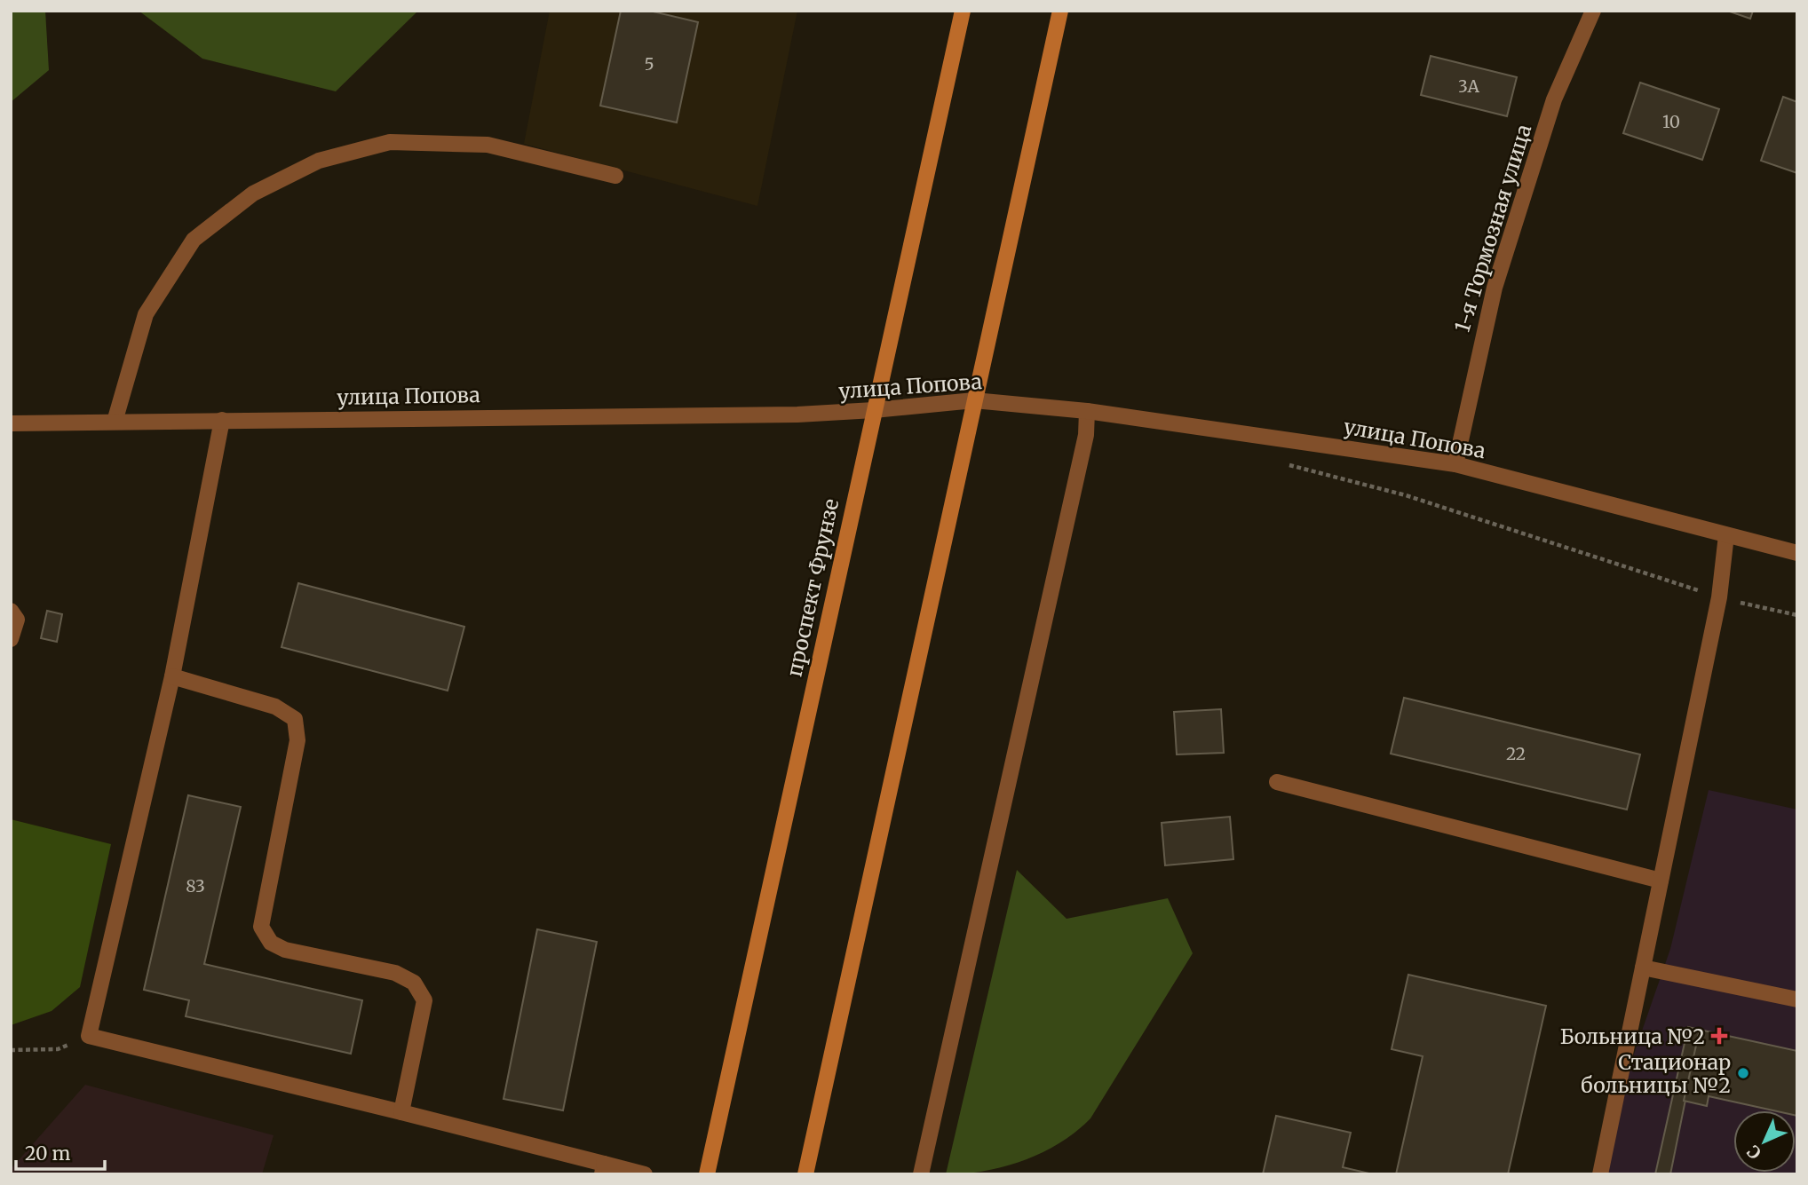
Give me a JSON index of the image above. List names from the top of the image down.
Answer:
{
  "streets": {
    "main road": ["проспект Фрунзе"],
    "street": ["1-я Тормозная улица", "улица Попова"]
  },
  "crossings": [
    ["1-я Тормозная улица", "улица Попова"],
    ["улица Попова", "проспект Фрунзе"]
  ],
  "places": {
    "health": ["Больница №2"],
    "other": ["Стационар больницы №2"]
  },
  "house_numbers": [
    "5",
    "3А",
    "10",
    "22",
    "83"
  ],
  "scale_bar": "20 m",
  "north": "bottom left"
}
